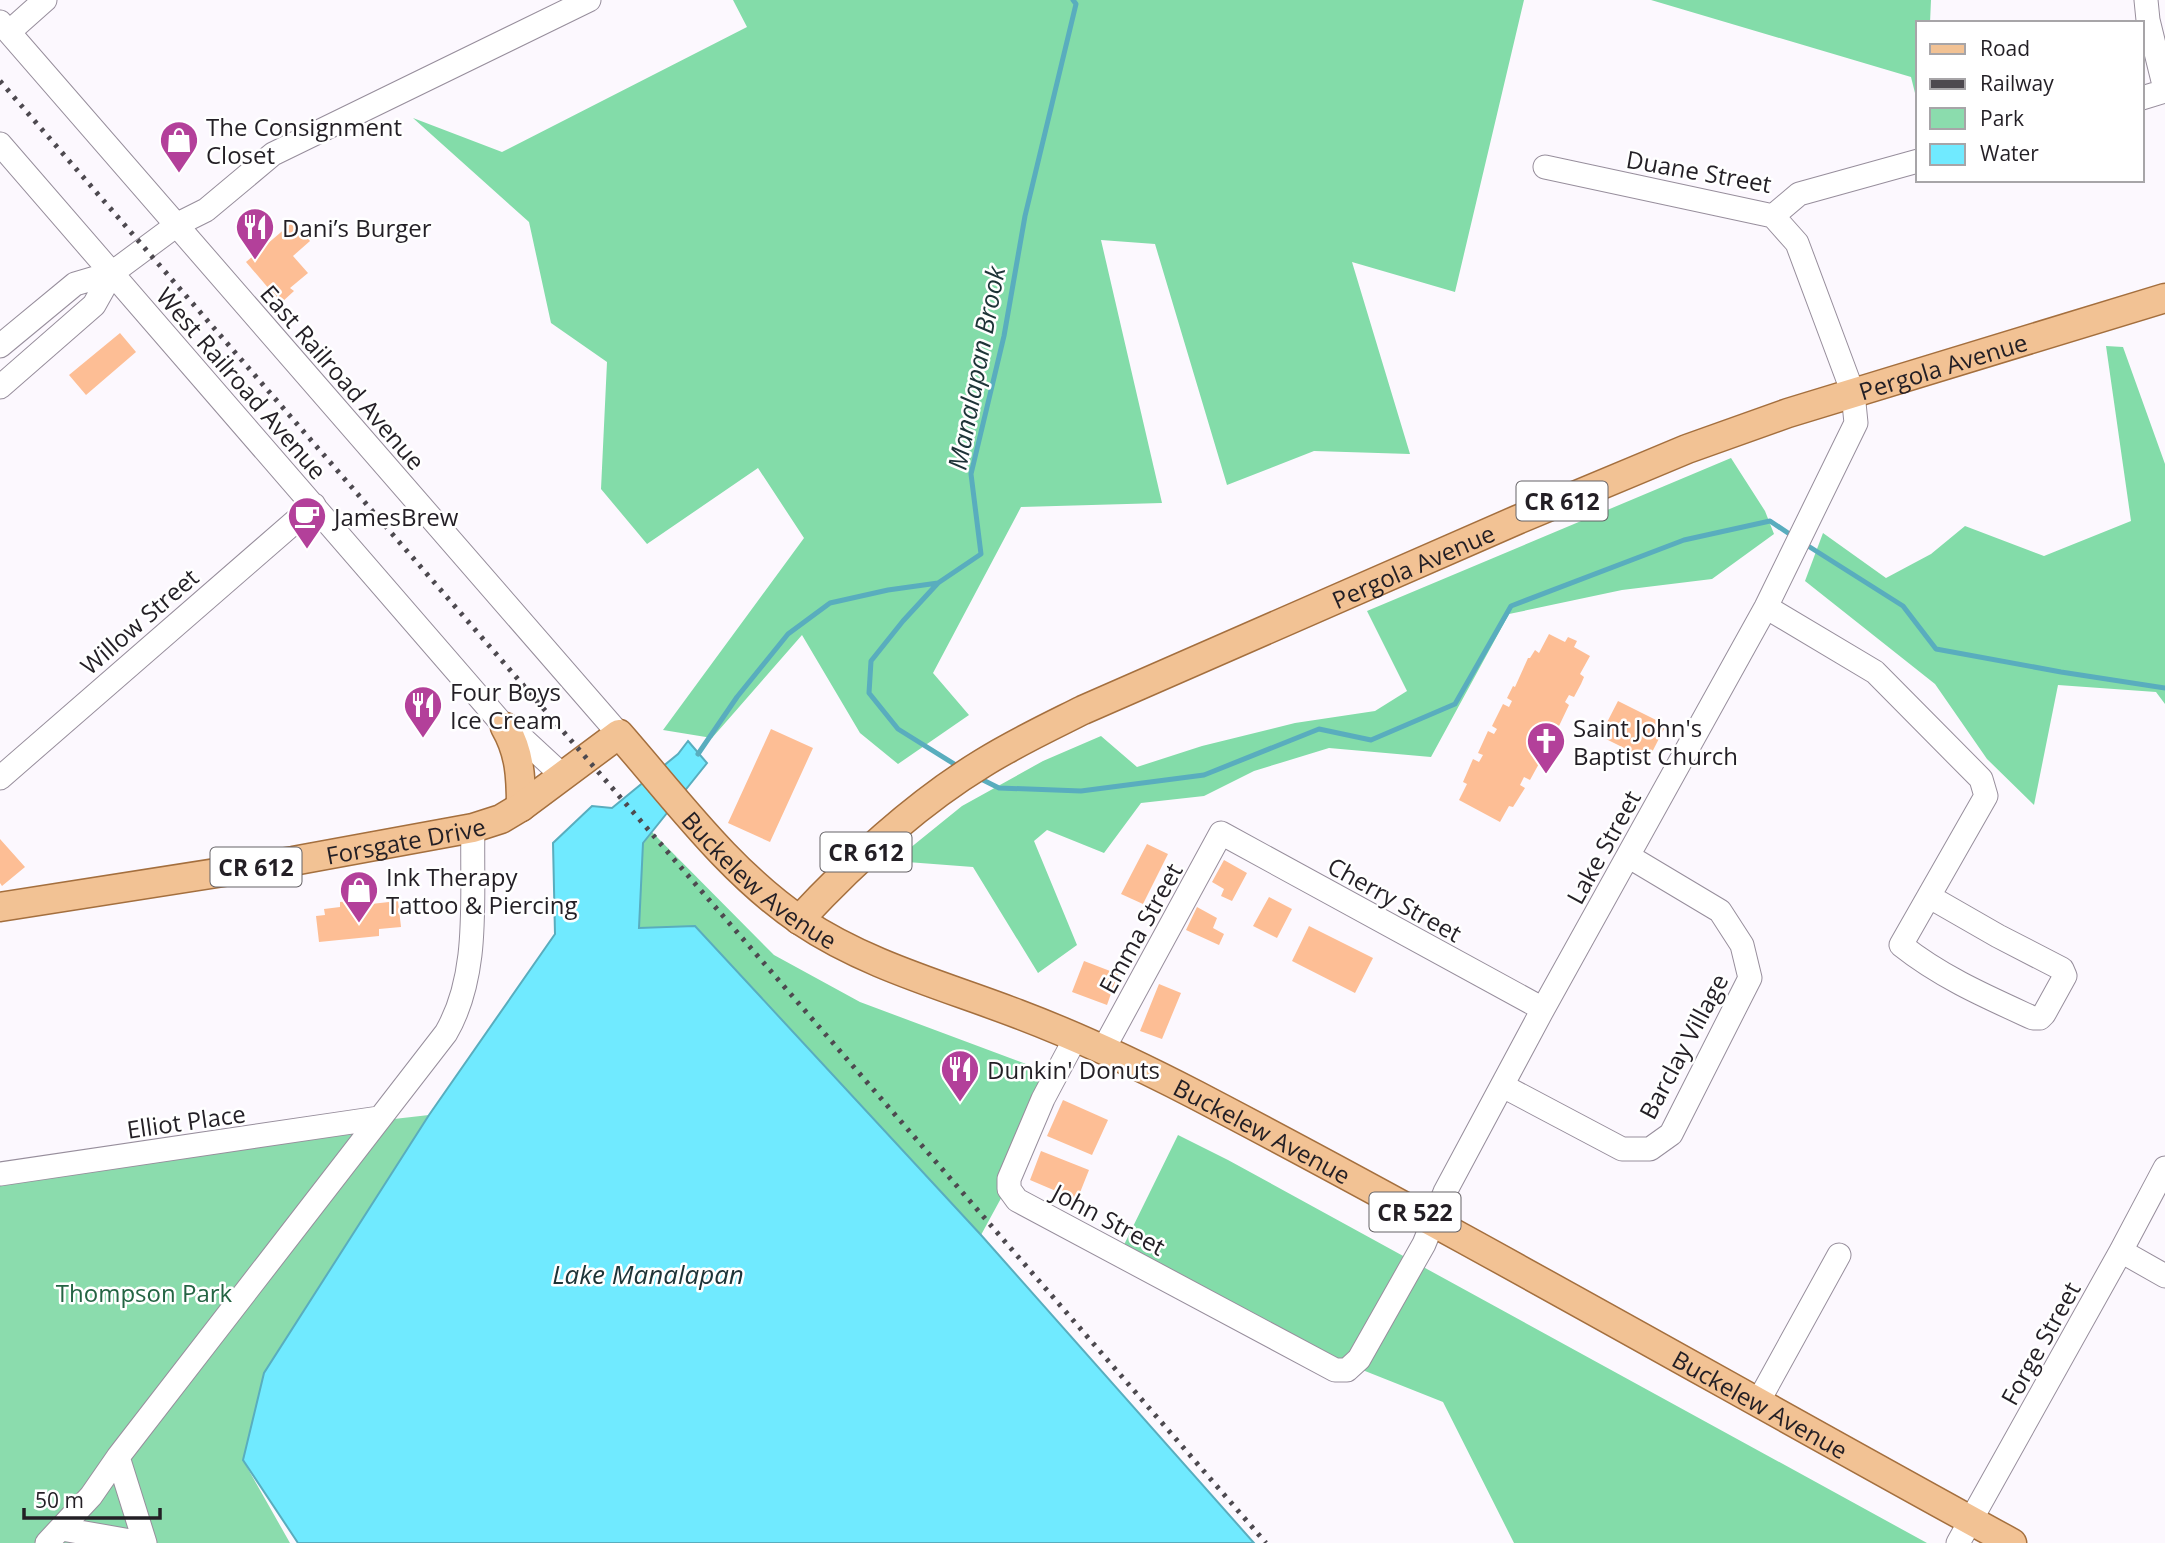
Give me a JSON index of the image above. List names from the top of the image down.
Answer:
{
  "streets": {
    "main road": [
      "Pergola Avenue",
      "CR 612",
      "Forsgate Drive",
      "Buckelew Avenue",
      "CR 522"
    ],
    "street": [
      "Duane Street",
      "East Railroad Avenue",
      "West Railroad Avenue",
      "Willow Street",
      "Lake Street",
      "Cherry Street",
      "Emma Street",
      "Barclay Village",
      "Elliot Place",
      "John Street",
      "Forge Street"
    ]
  },
  "crossings": [
    ["Duane Street", "Lake Street"],
    ["Pergola Avenue", "Lake Street"],
    ["Pergola Avenue", "Buckelew Avenue"],
    ["East Railroad Avenue", "Forsgate Drive"],
    ["East Railroad Avenue", "Buckelew Avenue"],
    ["West Railroad Avenue", "Willow Street"],
    ["West Railroad Avenue", "Forsgate Drive"],
    ["Forsgate Drive", "Buckelew Avenue"],
    ["Lake Street", "Buckelew Avenue"],
    ["Lake Street", "Cherry Street"],
    ["Lake Street", "Barclay Village"],
    ["Lake Street", "John Street"],
    ["Buckelew Avenue", "Emma Street"],
    ["Buckelew Avenue", "John Street"],
    ["Buckelew Avenue", "Forge Street"],
    ["Cherry Street", "Emma Street"]
  ],
  "water": ["Manalapan Brook", "Lake Manalapan"],
  "parks": ["Thompson Park"],
  "places": {
    "shop": ["The Consignment Closet", "Ink Therapy Tattoo & Piercing"],
    "restaurant": ["Dani’s Burger", "Four Boys Ice Cream", "Dunkin' Donuts"],
    "cafe": ["JamesBrew"],
    "church": ["Saint John's Baptist Church"]
  },
  "legend": [
    "Road",
    "Railway",
    "Park",
    "Water"
  ],
  "scale_bar": "50 m"
}
